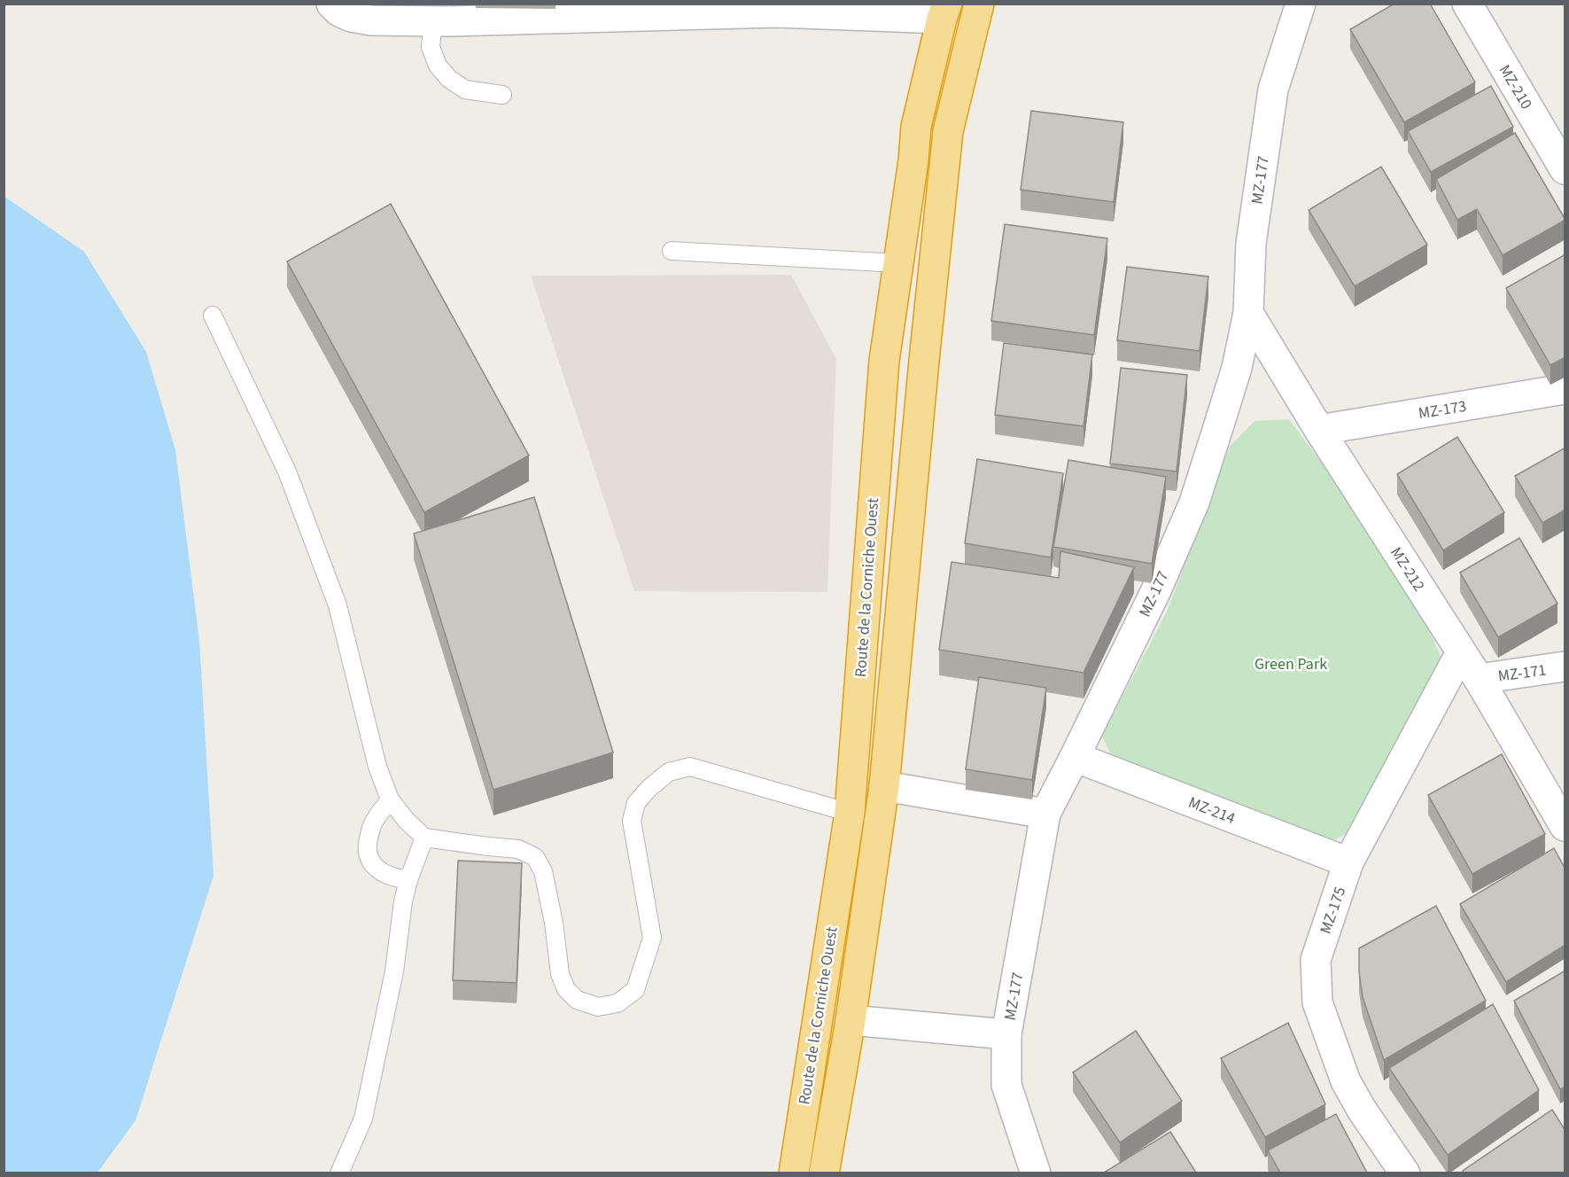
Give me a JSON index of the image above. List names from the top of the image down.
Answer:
{
  "streets": {
    "highway": ["Route de la Corniche Ouest"],
    "street": [
      "MZ-210",
      "MZ-177",
      "MZ-173",
      "MZ-212",
      "MZ-171",
      "MZ-214",
      "MZ-175"
    ]
  },
  "crossings": [
    ["MZ-177", "MZ-212"],
    ["MZ-177", "MZ-214"],
    ["MZ-173", "MZ-212"],
    ["MZ-212", "MZ-171"],
    ["MZ-212", "MZ-175"],
    ["MZ-214", "MZ-175"]
  ],
  "parks": ["Green Park"]
}
